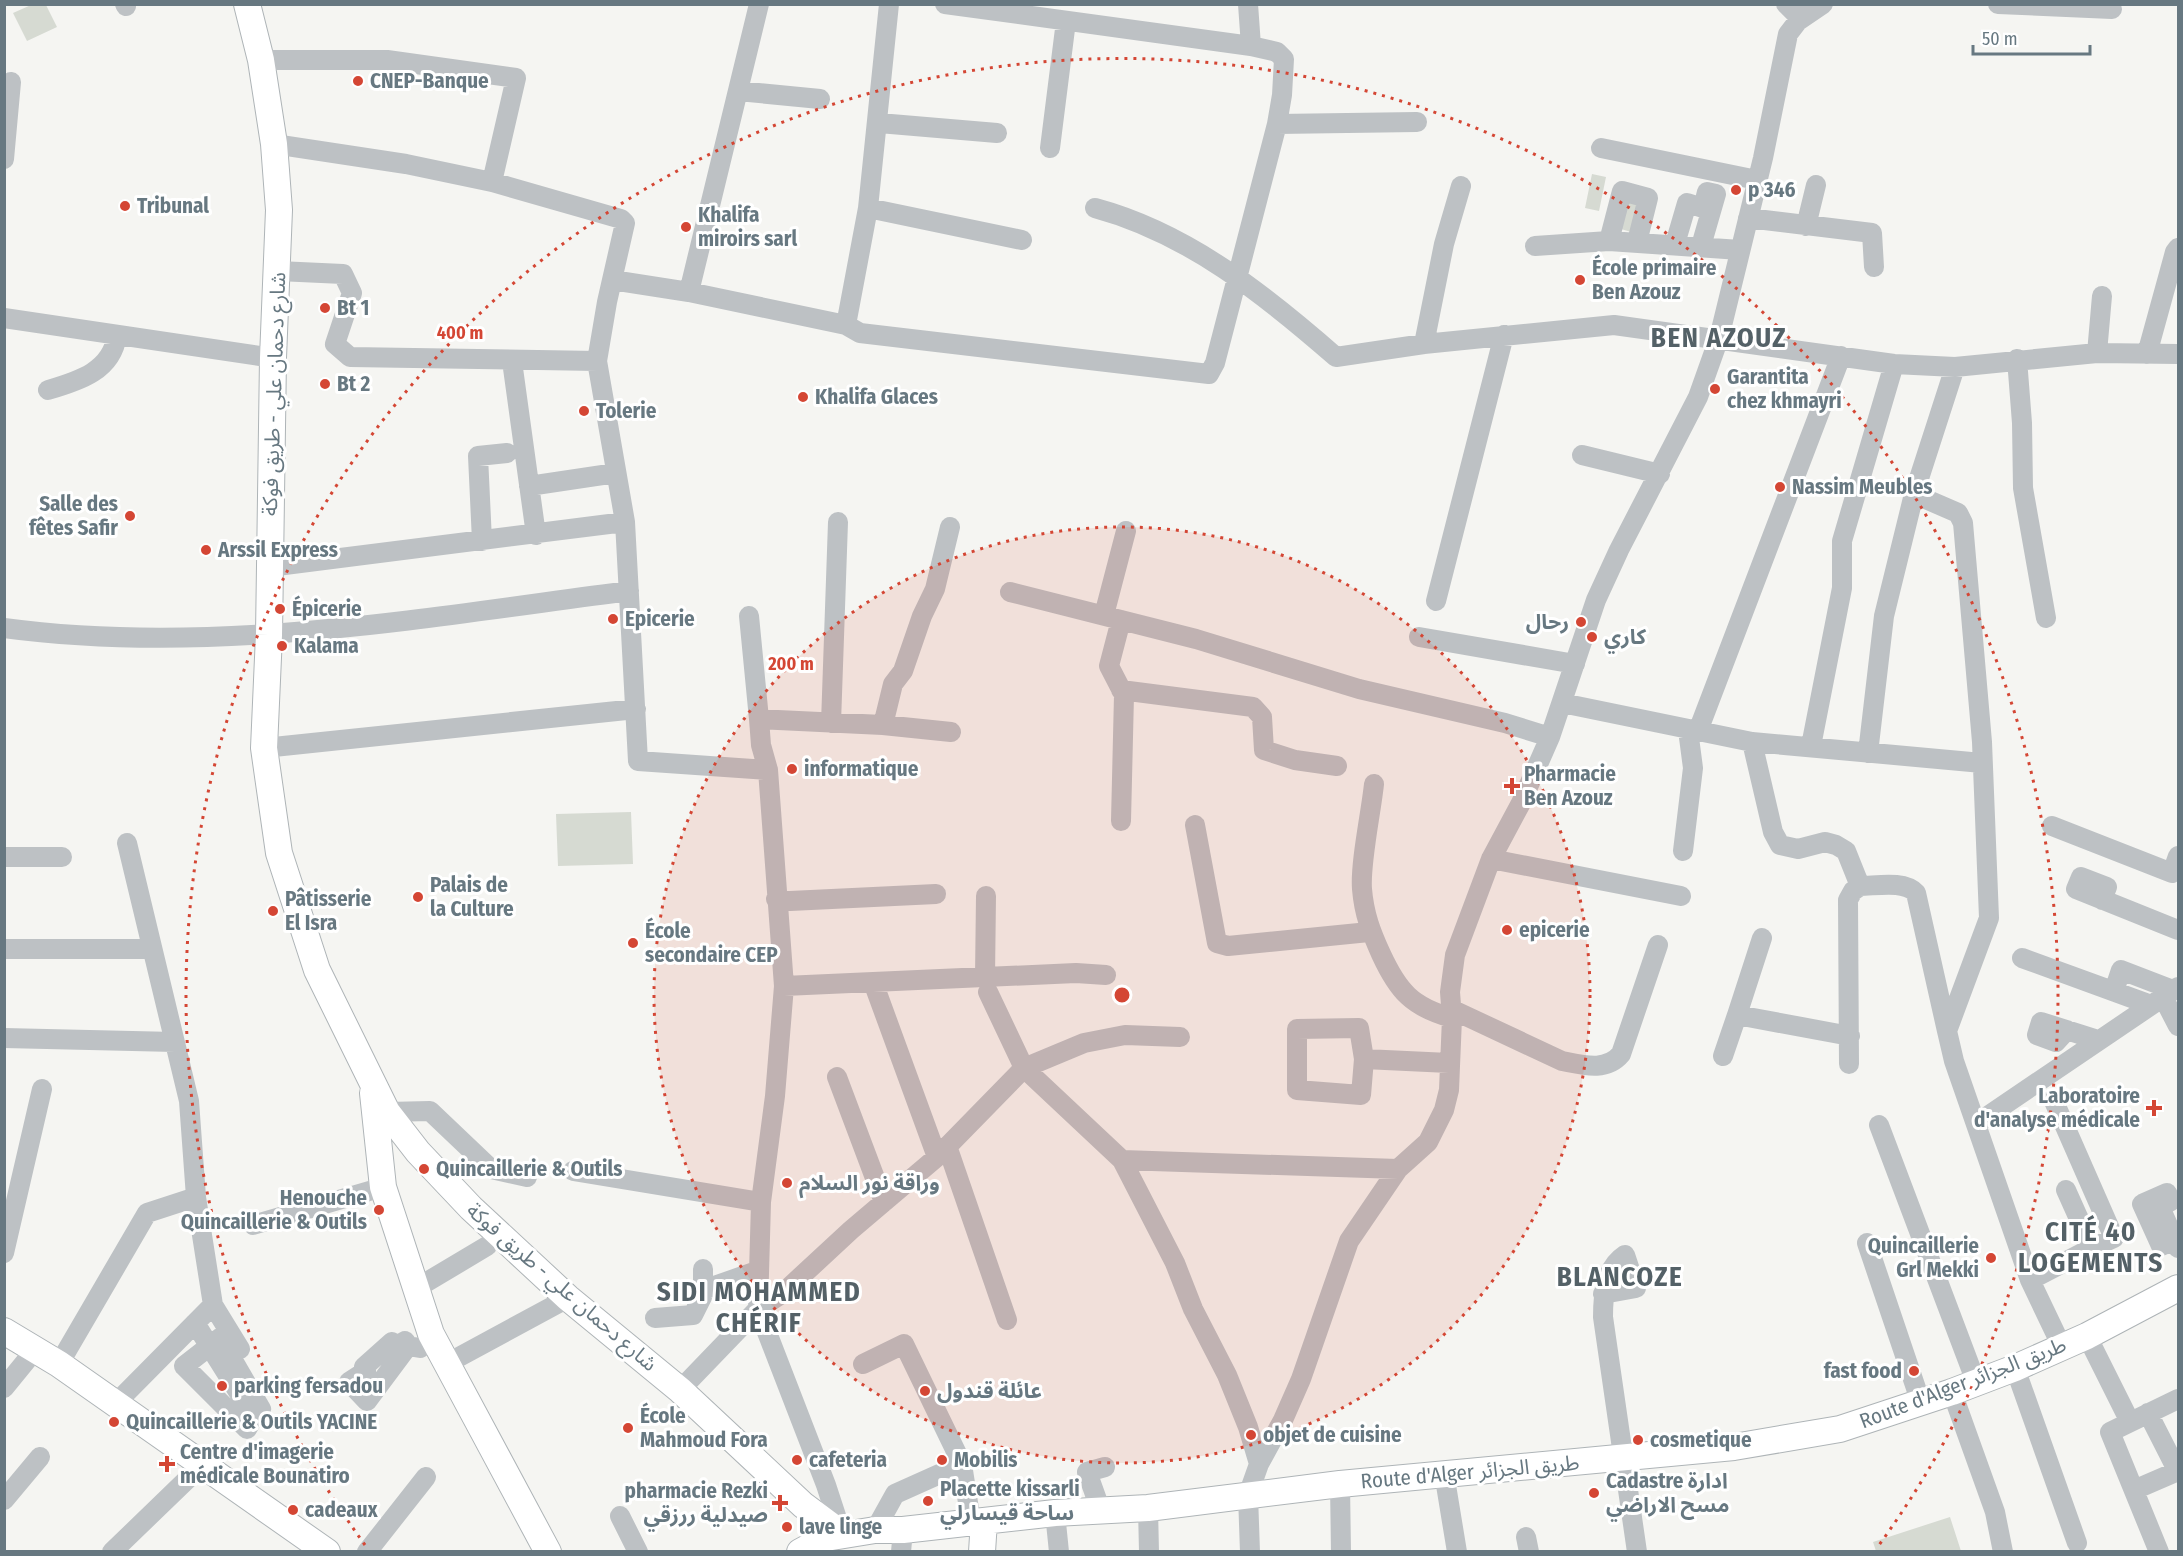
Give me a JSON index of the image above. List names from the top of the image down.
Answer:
{
  "streets": {
    "main road": ["شارع دحمان علي - طريق فوكة", "Route d'Alger طريق الجزائر"]
  },
  "crossings": [
    ["شارع دحمان علي - طريق فوكة", "Route d'Alger طريق الجزائر"]
  ],
  "districts": [
    "BEN AZOUZ",
    "CITÉ 40 LOGEMENTS",
    "BLANCOZE",
    "SIDI MOHAMMED CHÉRIF"
  ],
  "places": {
    "other": [
      "CNEP-Banque",
      "p 346",
      "Tribunal",
      "Khalifa miroirs sarl",
      "École primaire Ben Azouz",
      "Bt 1",
      "Bt 2",
      "Garantita chez khmayri",
      "Khalifa Glaces",
      "Tolerie",
      "Nassim Meubles",
      "Salle des fêtes Safir",
      "Arssil Express",
      "Épicerie",
      "Epicerie",
      "رحال",
      "كاري",
      "Kalama",
      "informatique",
      "Palais de la Culture",
      "Pâtisserie El Isra",
      "epicerie",
      "École secondaire CEP",
      "Quincaillerie & Outils",
      "وراقة نور السلام",
      "Henouche Quincaillerie & Outils",
      "Quincaillerie Grl Mekki",
      "fast food",
      "parking fersadou",
      "عائلة قندول",
      "Quincaillerie & Outils YACINE",
      "École Mahmoud Fora",
      "objet de cuisine",
      "cosmetique",
      "cafeteria",
      "Mobilis",
      "Cadastre ادارة مسح الاراضي",
      "Placette kissarli ساحة قيسارلي",
      "cadeaux",
      "lave linge"
    ],
    "health": [
      "Pharmacie Ben Azouz",
      "Laboratoire d'analyse médicale",
      "Centre d'imagerie médicale Bounatiro",
      "pharmacie Rezki صيدلية ررزقي"
    ]
  },
  "scale_bar": "50 m",
  "rings": ["400 m", "200 m"]
}
